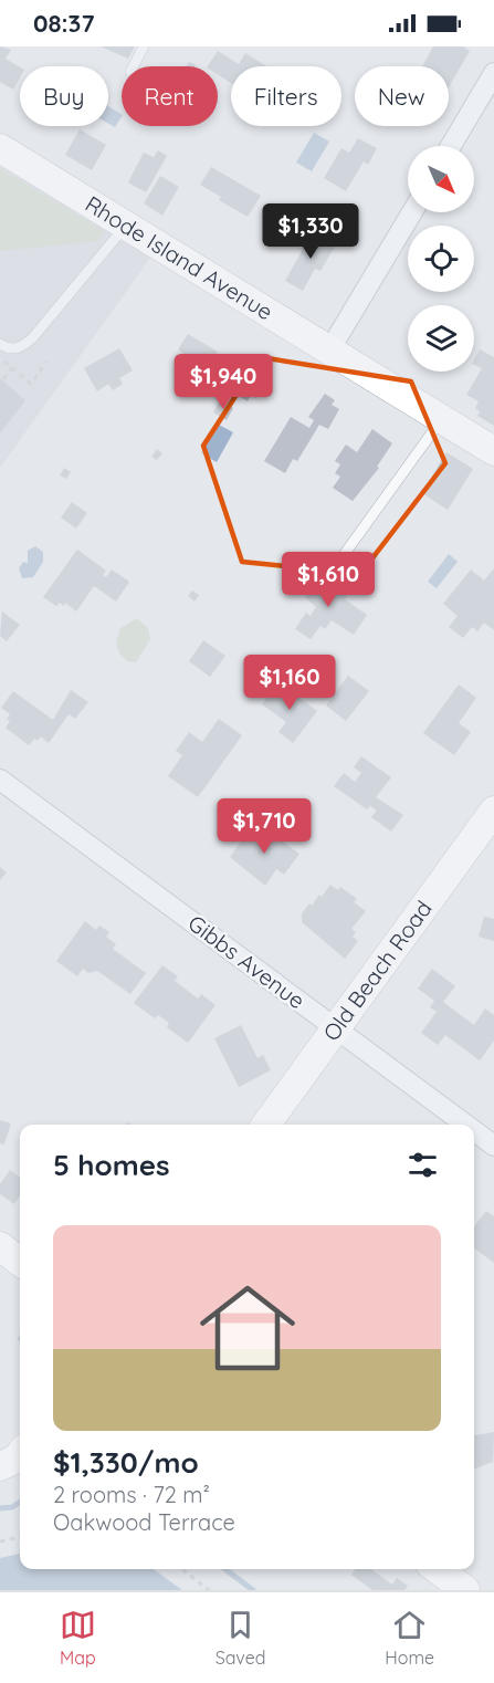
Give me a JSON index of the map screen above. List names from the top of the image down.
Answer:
{
  "streets": {
    "street": ["Rhode Island Avenue", "Gibbs Avenue", "Old Beach Road"]
  },
  "crossings": [
    ["Gibbs Avenue", "Old Beach Road"]
  ],
  "north": "bottom right",
  "page": {
    "status": "08:37",
    "chip": [
      "Buy",
      "Rent",
      "Filters",
      "New"
    ],
    "price": [
      "$1,330",
      "$1,940",
      "$1,610",
      "$1,160",
      "$1,710"
    ],
    "heading": "5 homes",
    "list": [
      {
        "name": "$1,330/mo",
        "note": "2 rooms · 72 m² · Oakwood Terrace"
      }
    ],
    "tabs": ["Map", "Saved", "Home"]
  }
}
